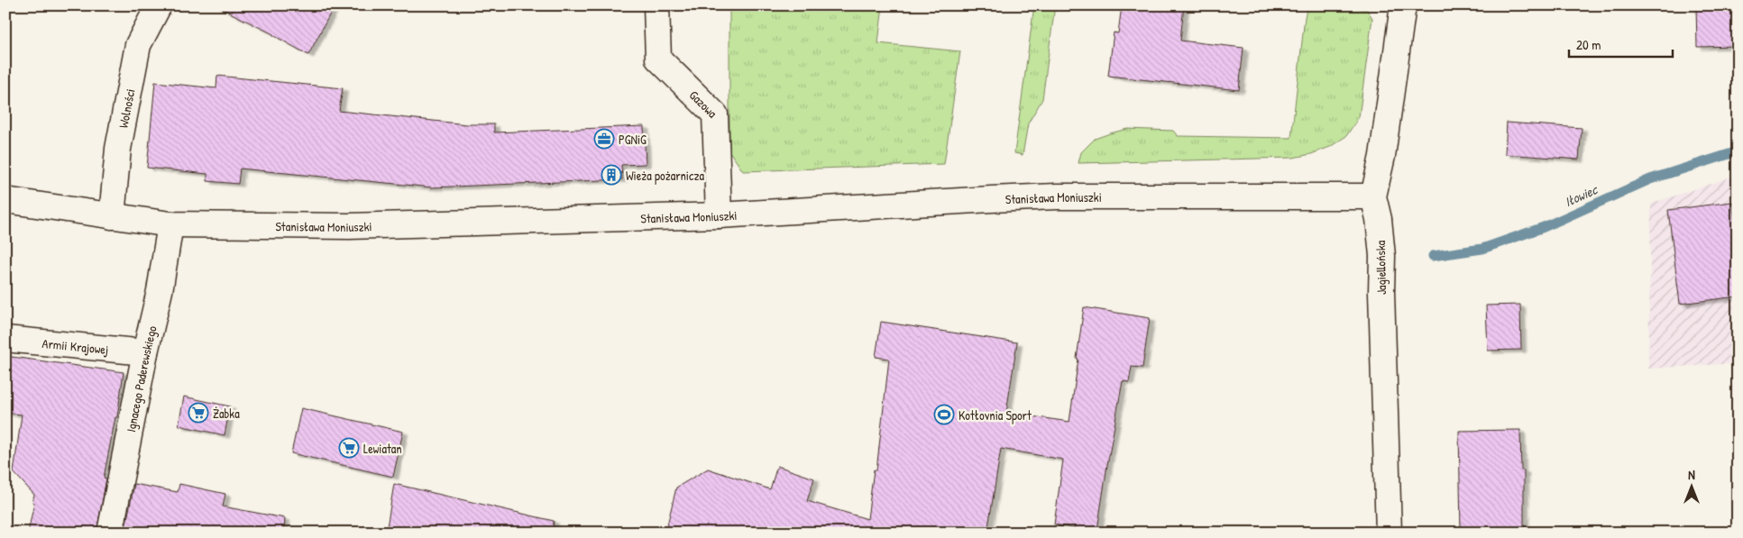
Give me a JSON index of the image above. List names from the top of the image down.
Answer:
{
  "streets": {
    "street": [
      "Gazowa",
      "Wolności",
      "Stanisława Moniuszki",
      "Jagiellońska",
      "Armii Krajowej",
      "Ignacego Paderewskiego"
    ]
  },
  "crossings": [
    ["Gazowa", "Stanisława Moniuszki"],
    ["Wolności", "Stanisława Moniuszki"],
    ["Stanisława Moniuszki", "Jagiellońska"],
    ["Stanisława Moniuszki", "Ignacego Paderewskiego"],
    ["Armii Krajowej", "Ignacego Paderewskiego"]
  ],
  "water": ["Iłowiec"],
  "places": {
    "office": ["PGNiG"],
    "building": ["Wieża pożarnicza"],
    "supermarket": ["Żabka", "Lewiatan"],
    "sports": ["Kotłovnia Sport"]
  },
  "scale_bar": "20 m",
  "north": "top"
}
